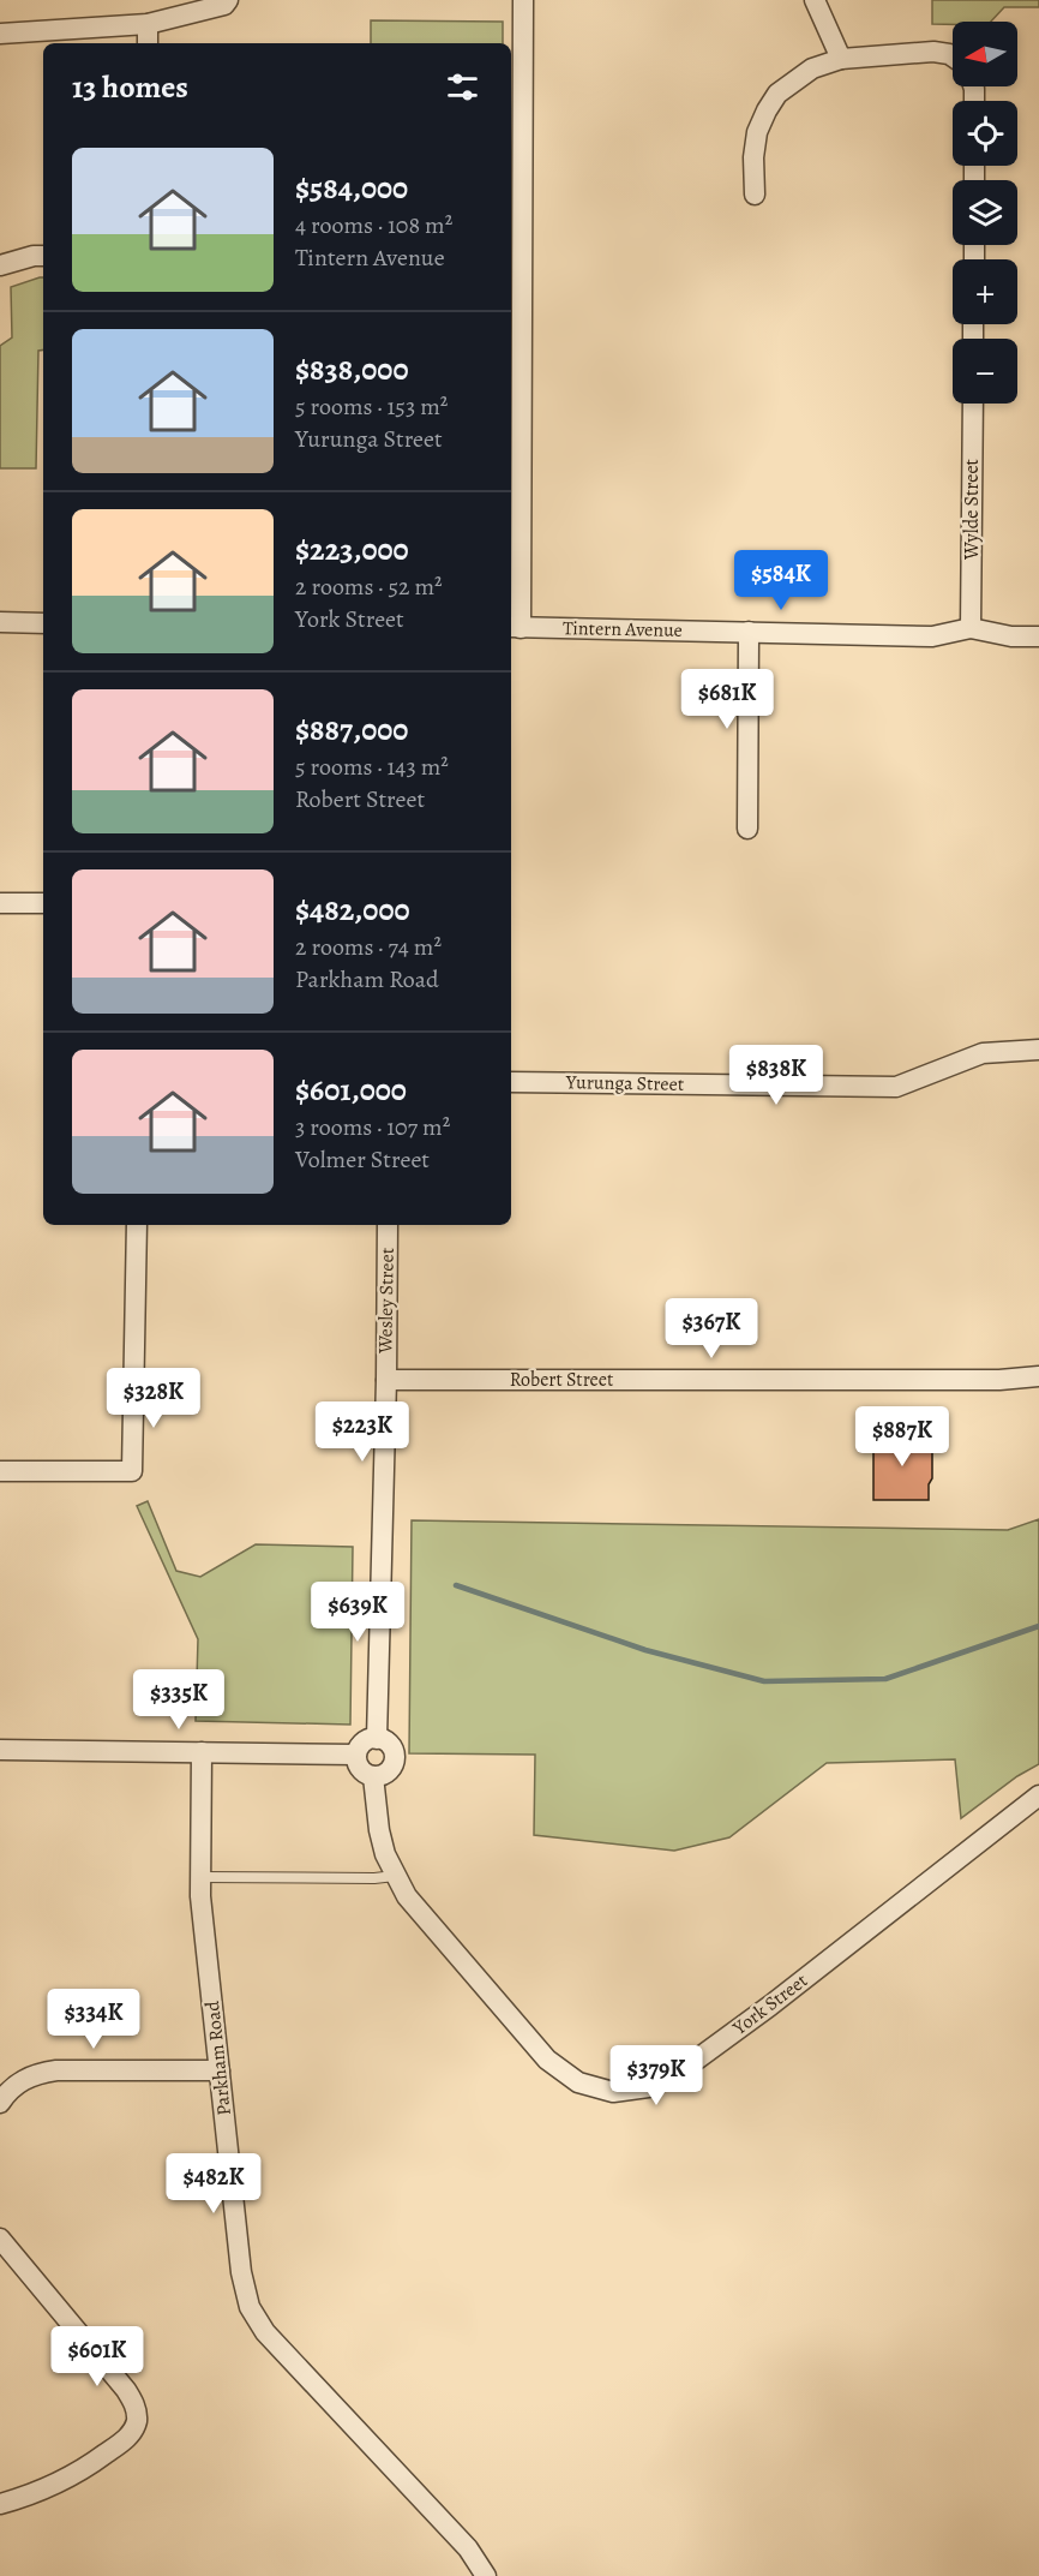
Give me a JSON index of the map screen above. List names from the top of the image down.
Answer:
{
  "streets": {
    "street": [
      "Wylde Street",
      "Tintern Avenue",
      "Yurunga Street",
      "Wesley Street",
      "Robert Street",
      "York Street",
      "Parkham Road"
    ]
  },
  "crossings": [
    ["Wylde Street", "Tintern Avenue"],
    ["Wesley Street", "Robert Street"]
  ],
  "north": "left",
  "page": {
    "map_buttons": ["+", "−"],
    "heading": "13 homes",
    "list": [
      {
        "name": "$584,000",
        "note": "4 rooms · 108 m² · Tintern Avenue"
      },
      {
        "name": "$838,000",
        "note": "5 rooms · 153 m² · Yurunga Street"
      },
      {
        "name": "$223,000",
        "note": "2 rooms · 52 m² · York Street"
      },
      {
        "name": "$887,000",
        "note": "5 rooms · 143 m² · Robert Street"
      },
      {
        "name": "$482,000",
        "note": "2 rooms · 74 m² · Parkham Road"
      },
      {
        "name": "$601,000",
        "note": "3 rooms · 107 m² · Volmer Street"
      }
    ],
    "price": [
      "$584K",
      "$681K",
      "$838K",
      "$367K",
      "$328K",
      "$223K",
      "$887K",
      "$639K",
      "$335K",
      "$334K",
      "$379K",
      "$482K",
      "$601K"
    ]
  }
}
